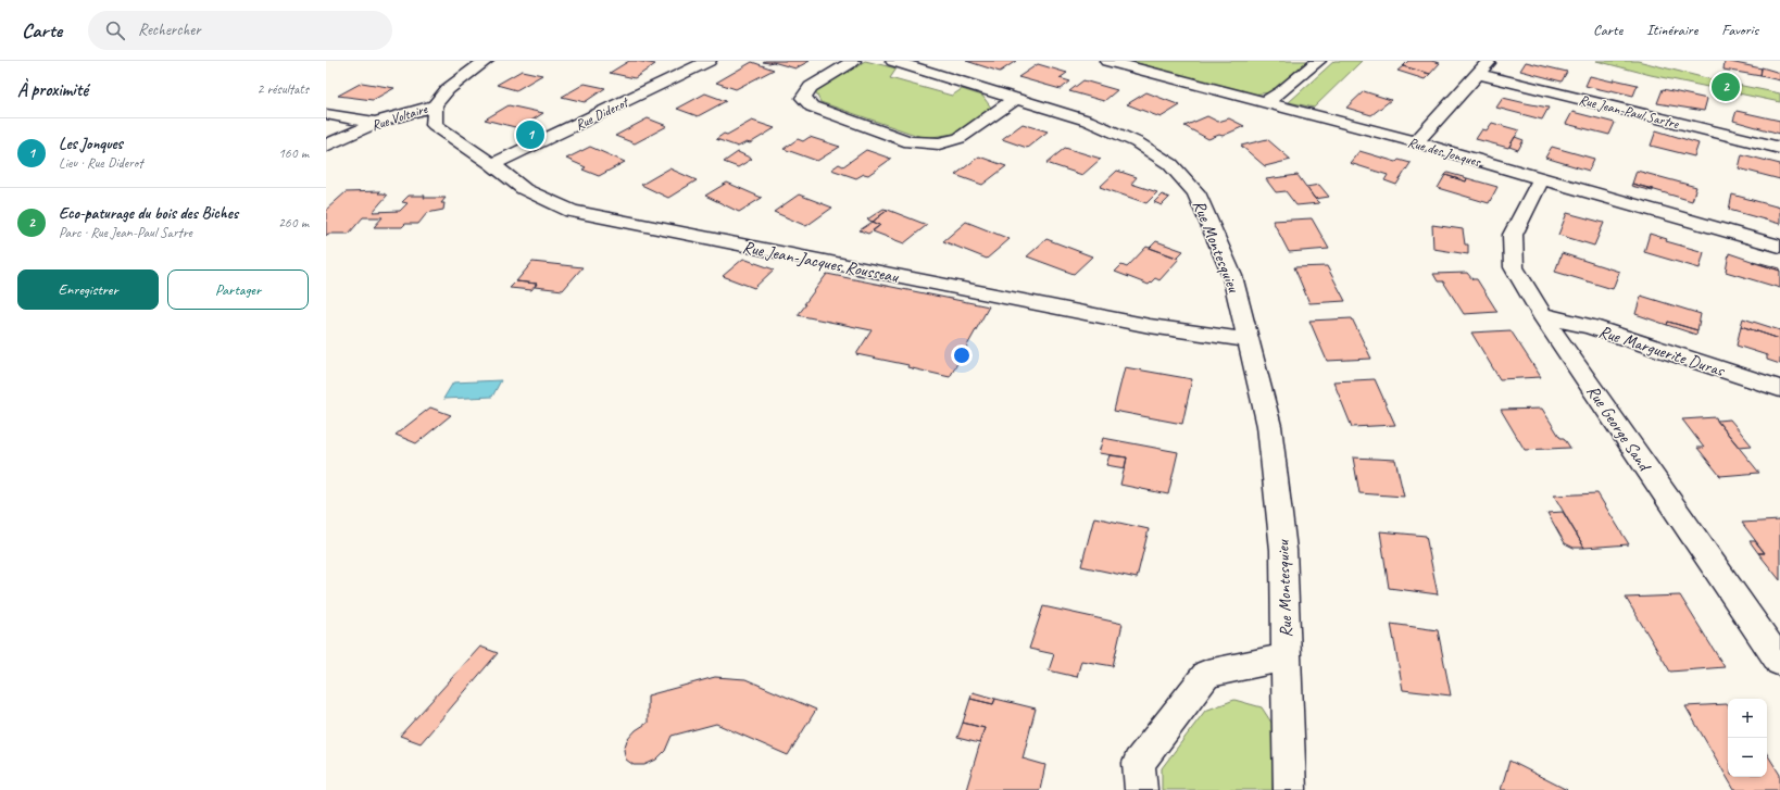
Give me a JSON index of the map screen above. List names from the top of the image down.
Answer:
{
  "streets": {
    "street": [
      "Rue Jean-Paul Sartre",
      "Rue Diderot",
      "Rue Voltaire",
      "Rue des Jonques",
      "Rue Montesquieu",
      "Rue Jean-Jacques Rousseau",
      "Rue Marguerite Duras",
      "Rue George Sand"
    ]
  },
  "crossings": [
    ["Rue Diderot", "Rue Jean-Jacques Rousseau"],
    ["Rue Voltaire", "Rue Jean-Jacques Rousseau"],
    ["Rue des Jonques", "Rue George Sand"],
    ["Rue Montesquieu", "Rue Jean-Jacques Rousseau"],
    ["Rue Marguerite Duras", "Rue George Sand"]
  ],
  "page": {
    "header": "Carte",
    "search": "Rechercher",
    "nav": ["Carte", "Itinéraire", "Favoris"],
    "heading": ["À proximité", "2 résultats"],
    "pins": ["2", "1"],
    "list": [
      {
        "mark": "1",
        "name": "Les Jonques",
        "note": "Lieu · Rue Diderot",
        "value": "160 m"
      },
      {
        "mark": "2",
        "name": "Eco-paturage du bois des Biches",
        "note": "Parc · Rue Jean-Paul Sartre",
        "value": "260 m"
      }
    ],
    "buttons": ["Enregistrer", "Partager"],
    "map_buttons": ["+", "−"]
  }
}
